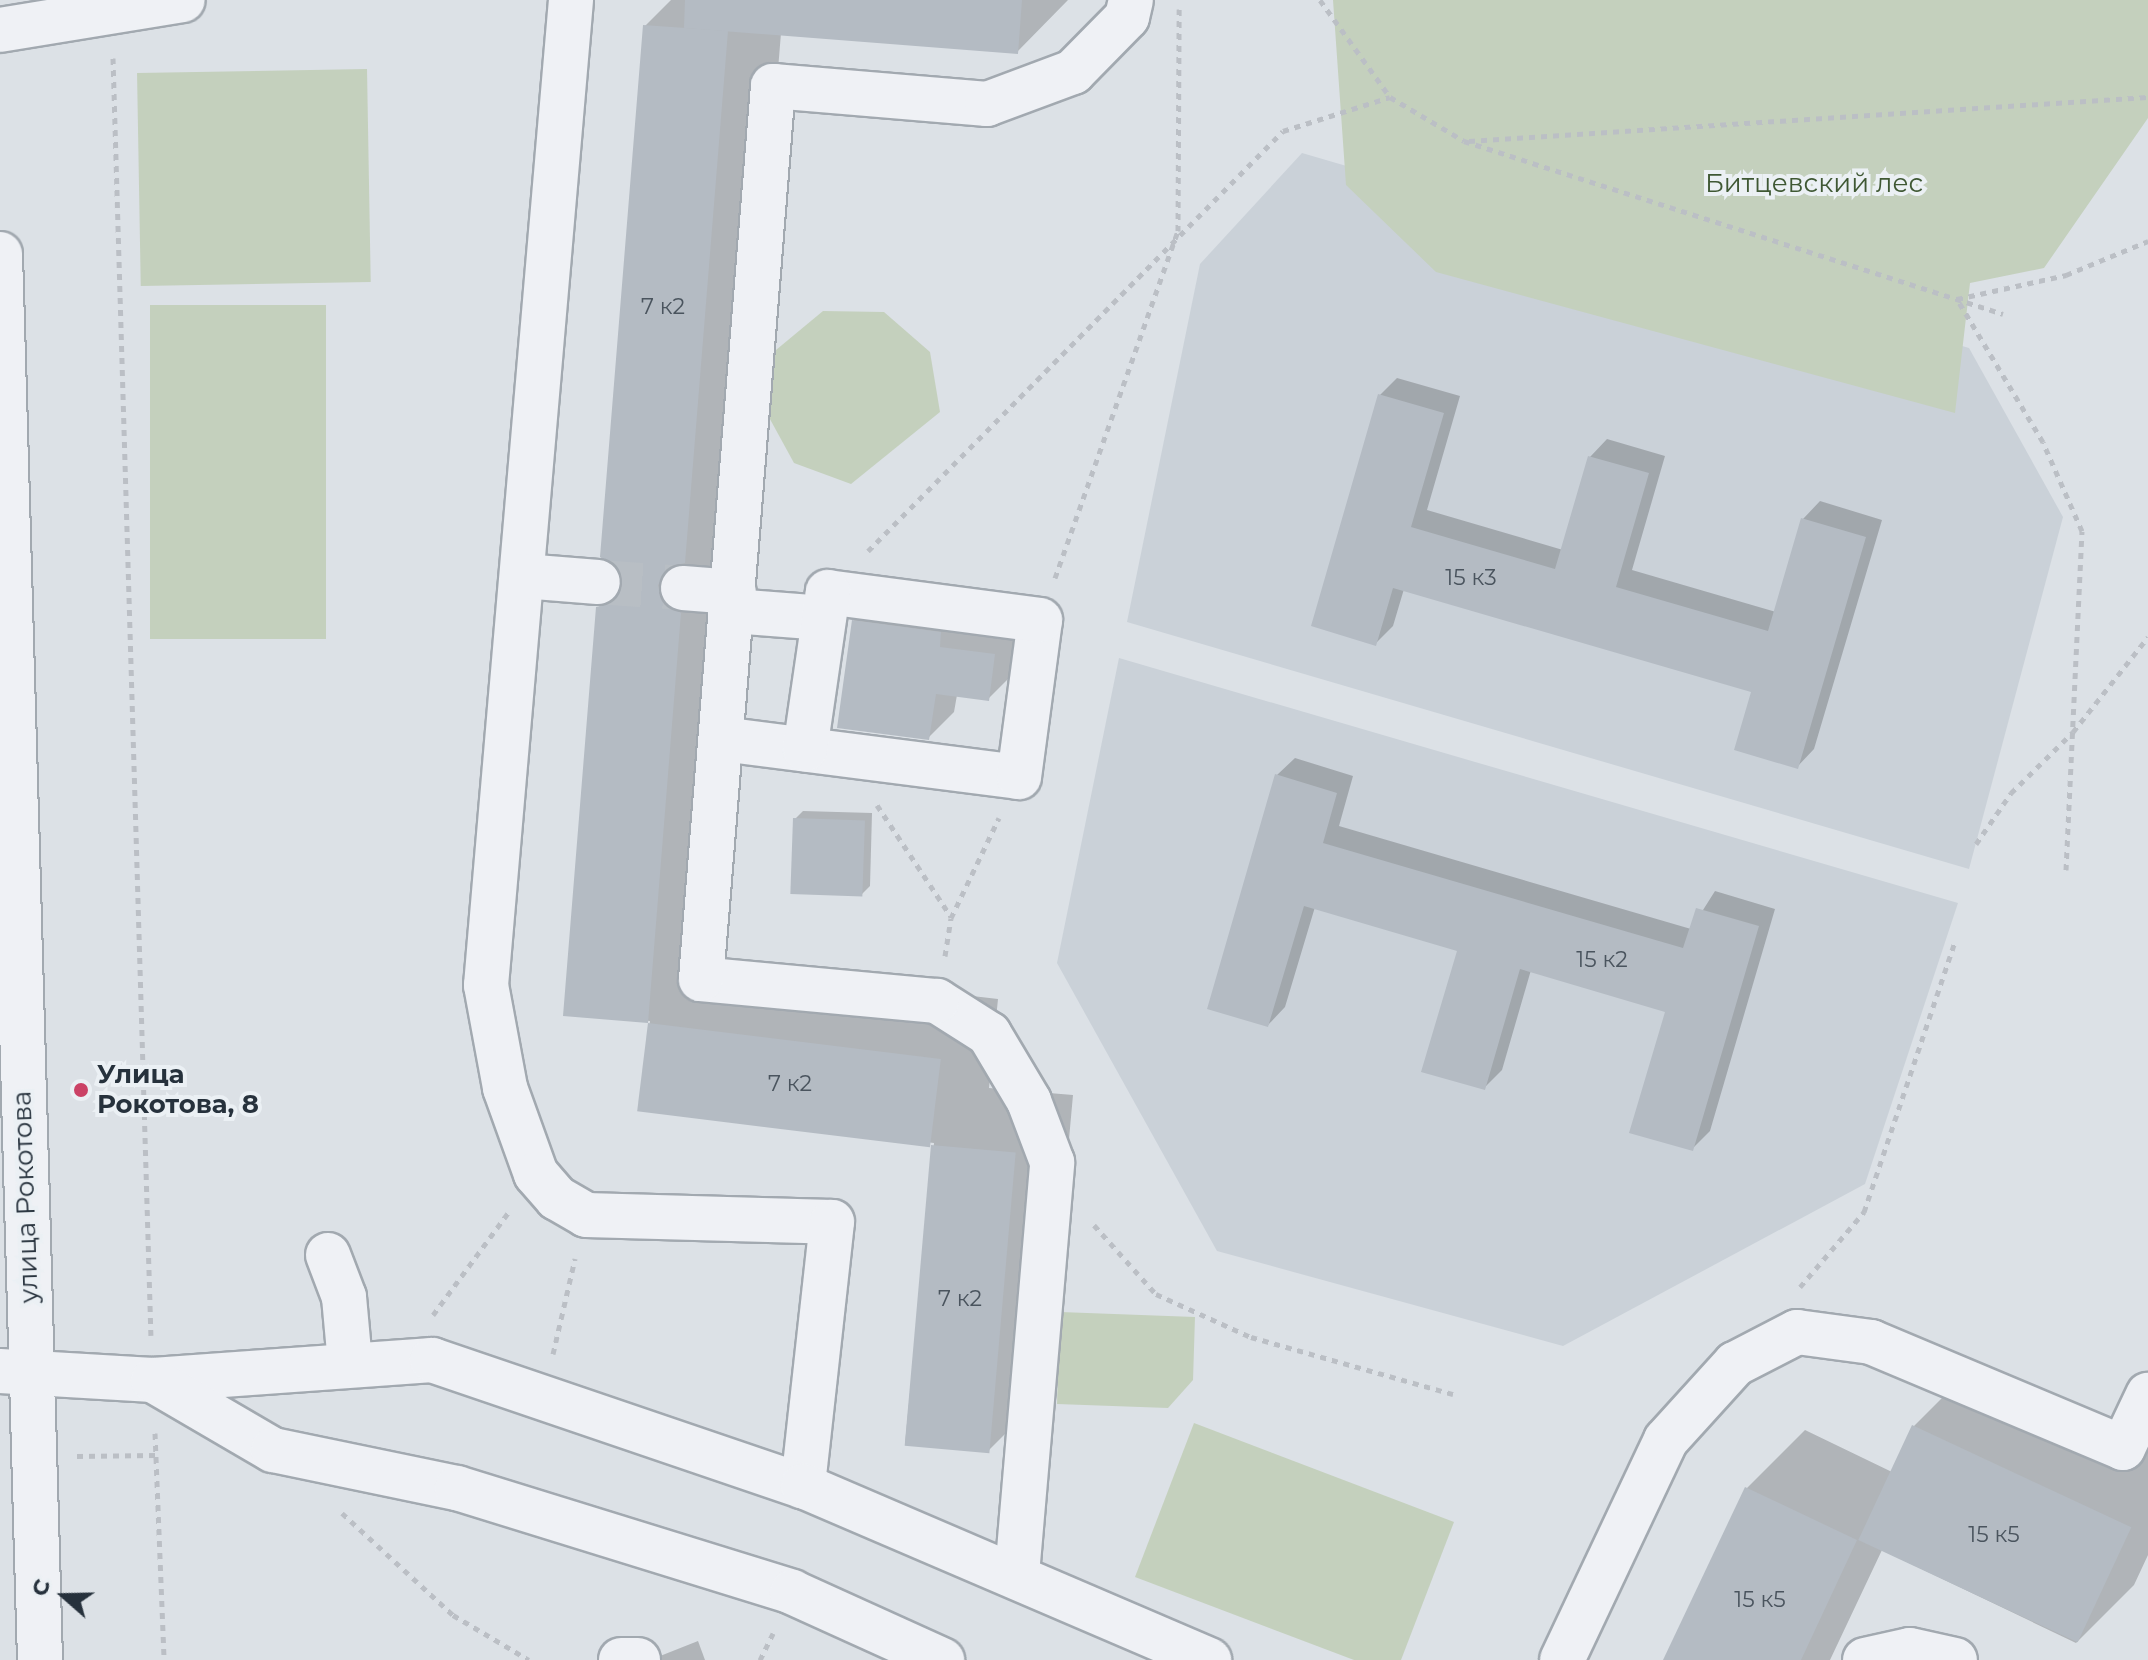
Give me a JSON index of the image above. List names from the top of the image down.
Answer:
{
  "streets": {
    "street": ["улица Рокотова"]
  },
  "parks": ["Битцевский лес"],
  "places": ["Улица Рокотова, 8"],
  "house_numbers": [
    "7 к2",
    "15 к3",
    "15 к2",
    "7 к2",
    "7 к2",
    "15 к5",
    "15 к5"
  ],
  "north": "left"
}
